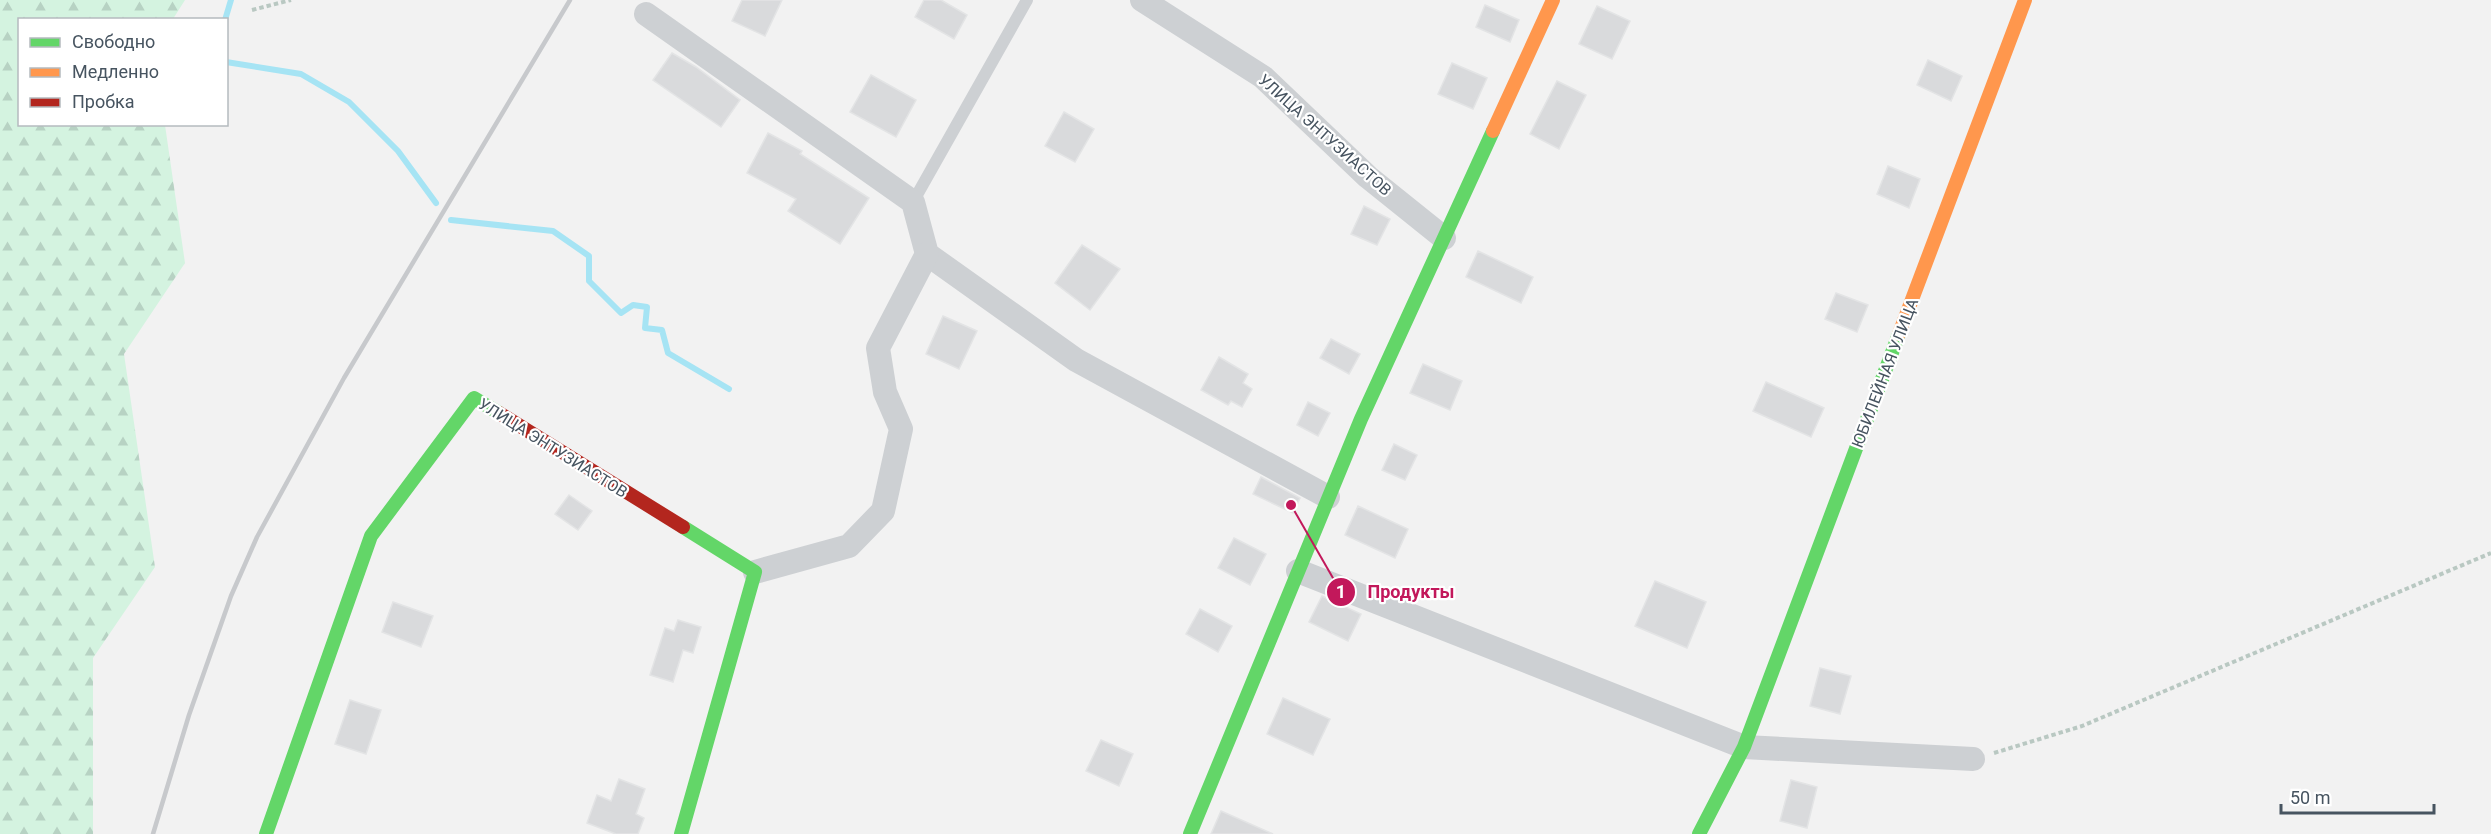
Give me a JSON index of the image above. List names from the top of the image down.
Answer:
{
  "streets": {
    "street": ["УЛИЦА ЭНТУЗИАСТОВ", "ЮБИЛЕЙНАЯ УЛИЦА"]
  },
  "places": ["Продукты"],
  "legend": ["Свободно", "Медленно", "Пробка"],
  "scale_bar": "50 m"
}
